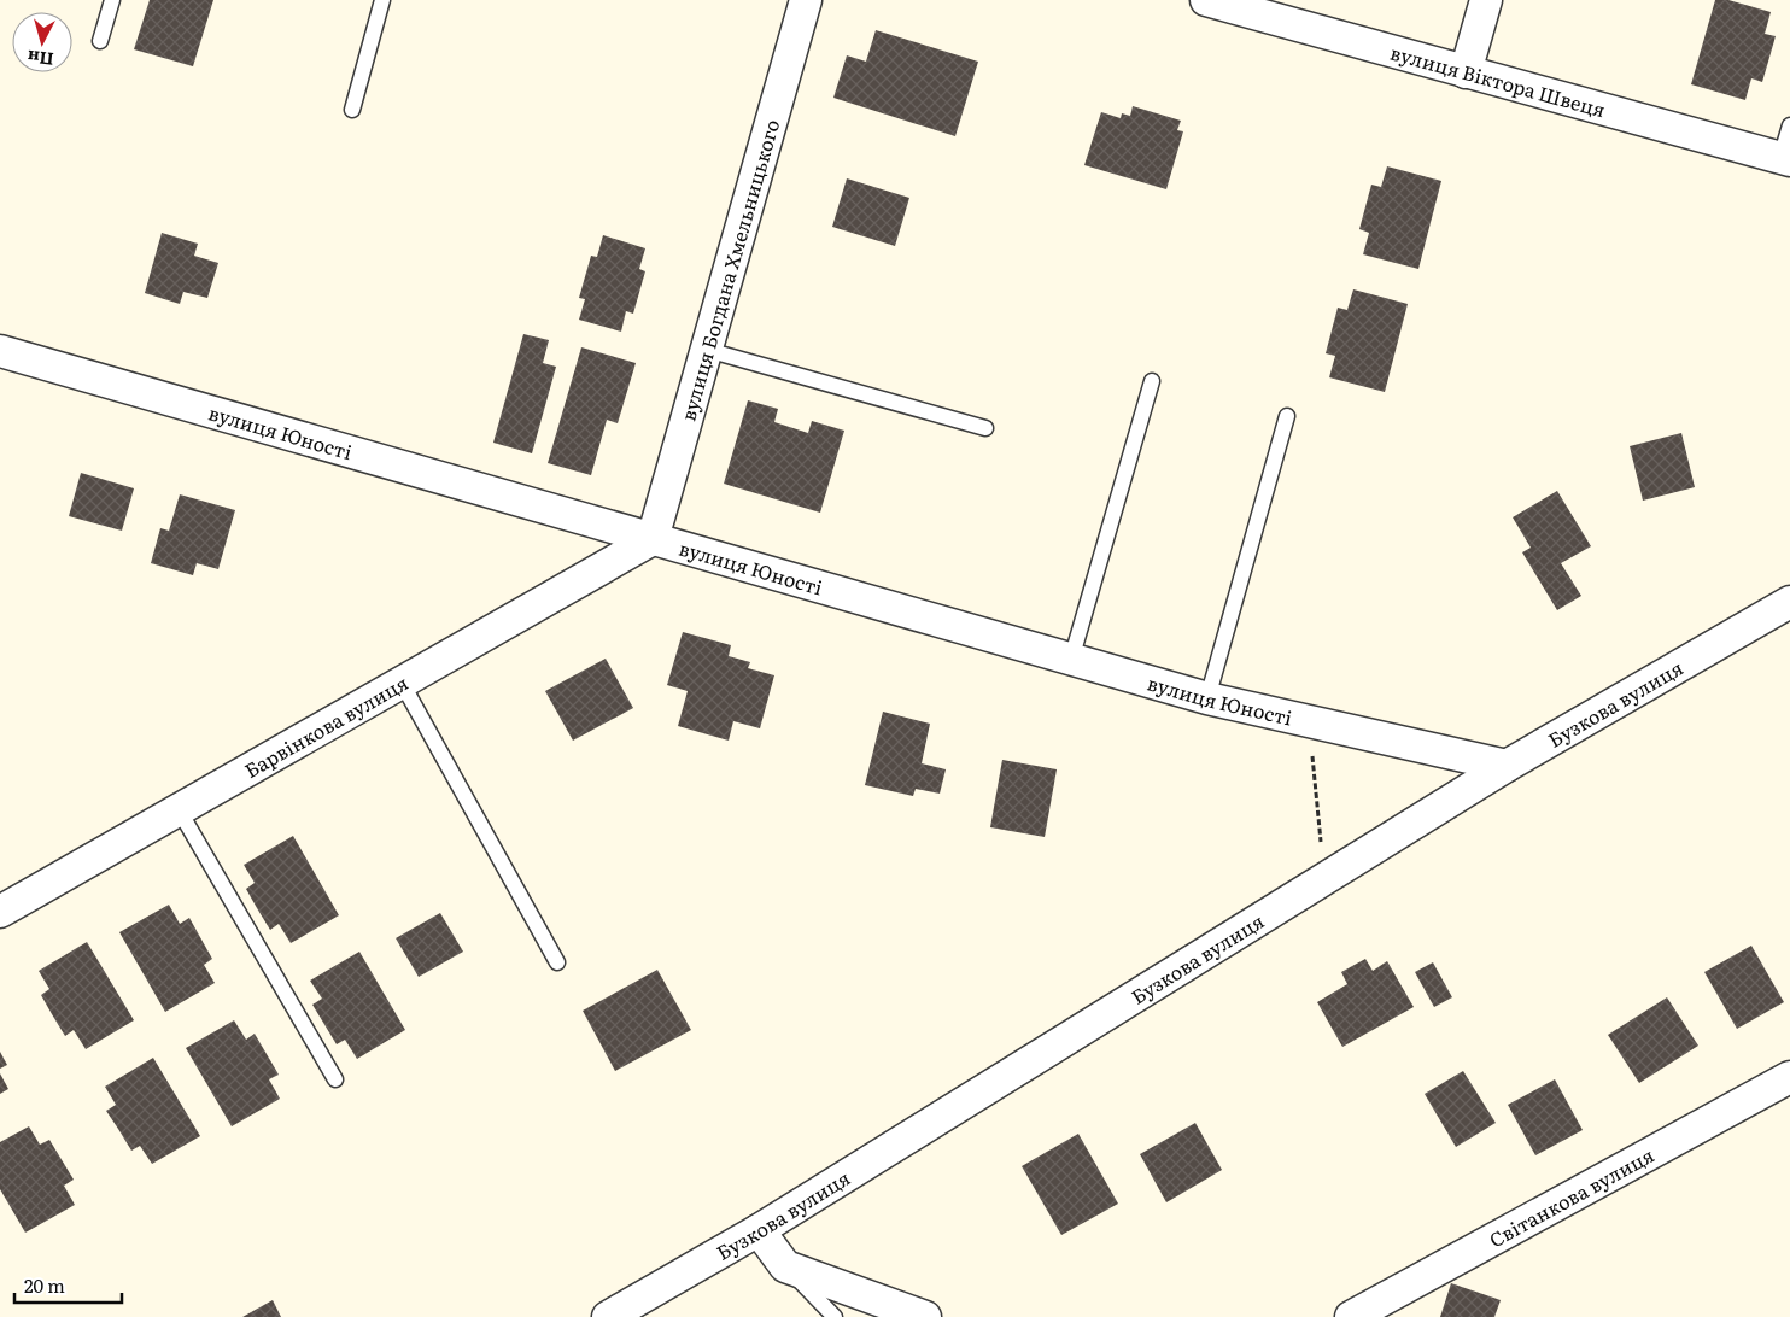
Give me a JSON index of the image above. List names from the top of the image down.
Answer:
{
  "streets": {
    "street": [
      "вулиця Віктора Швеця",
      "вулиця Богдана Хмельницького",
      "вулиця Юності",
      "Бузкова вулиця",
      "Барвінкова вулиця",
      "Світанкова вулиця"
    ]
  },
  "crossings": [
    ["вулиця Богдана Хмельницького", "вулиця Юності"],
    ["вулиця Богдана Хмельницького", "Барвінкова вулиця"],
    ["вулиця Юності", "Бузкова вулиця"],
    ["вулиця Юності", "Барвінкова вулиця"]
  ],
  "scale_bar": "20 m",
  "north": "bottom"
}
